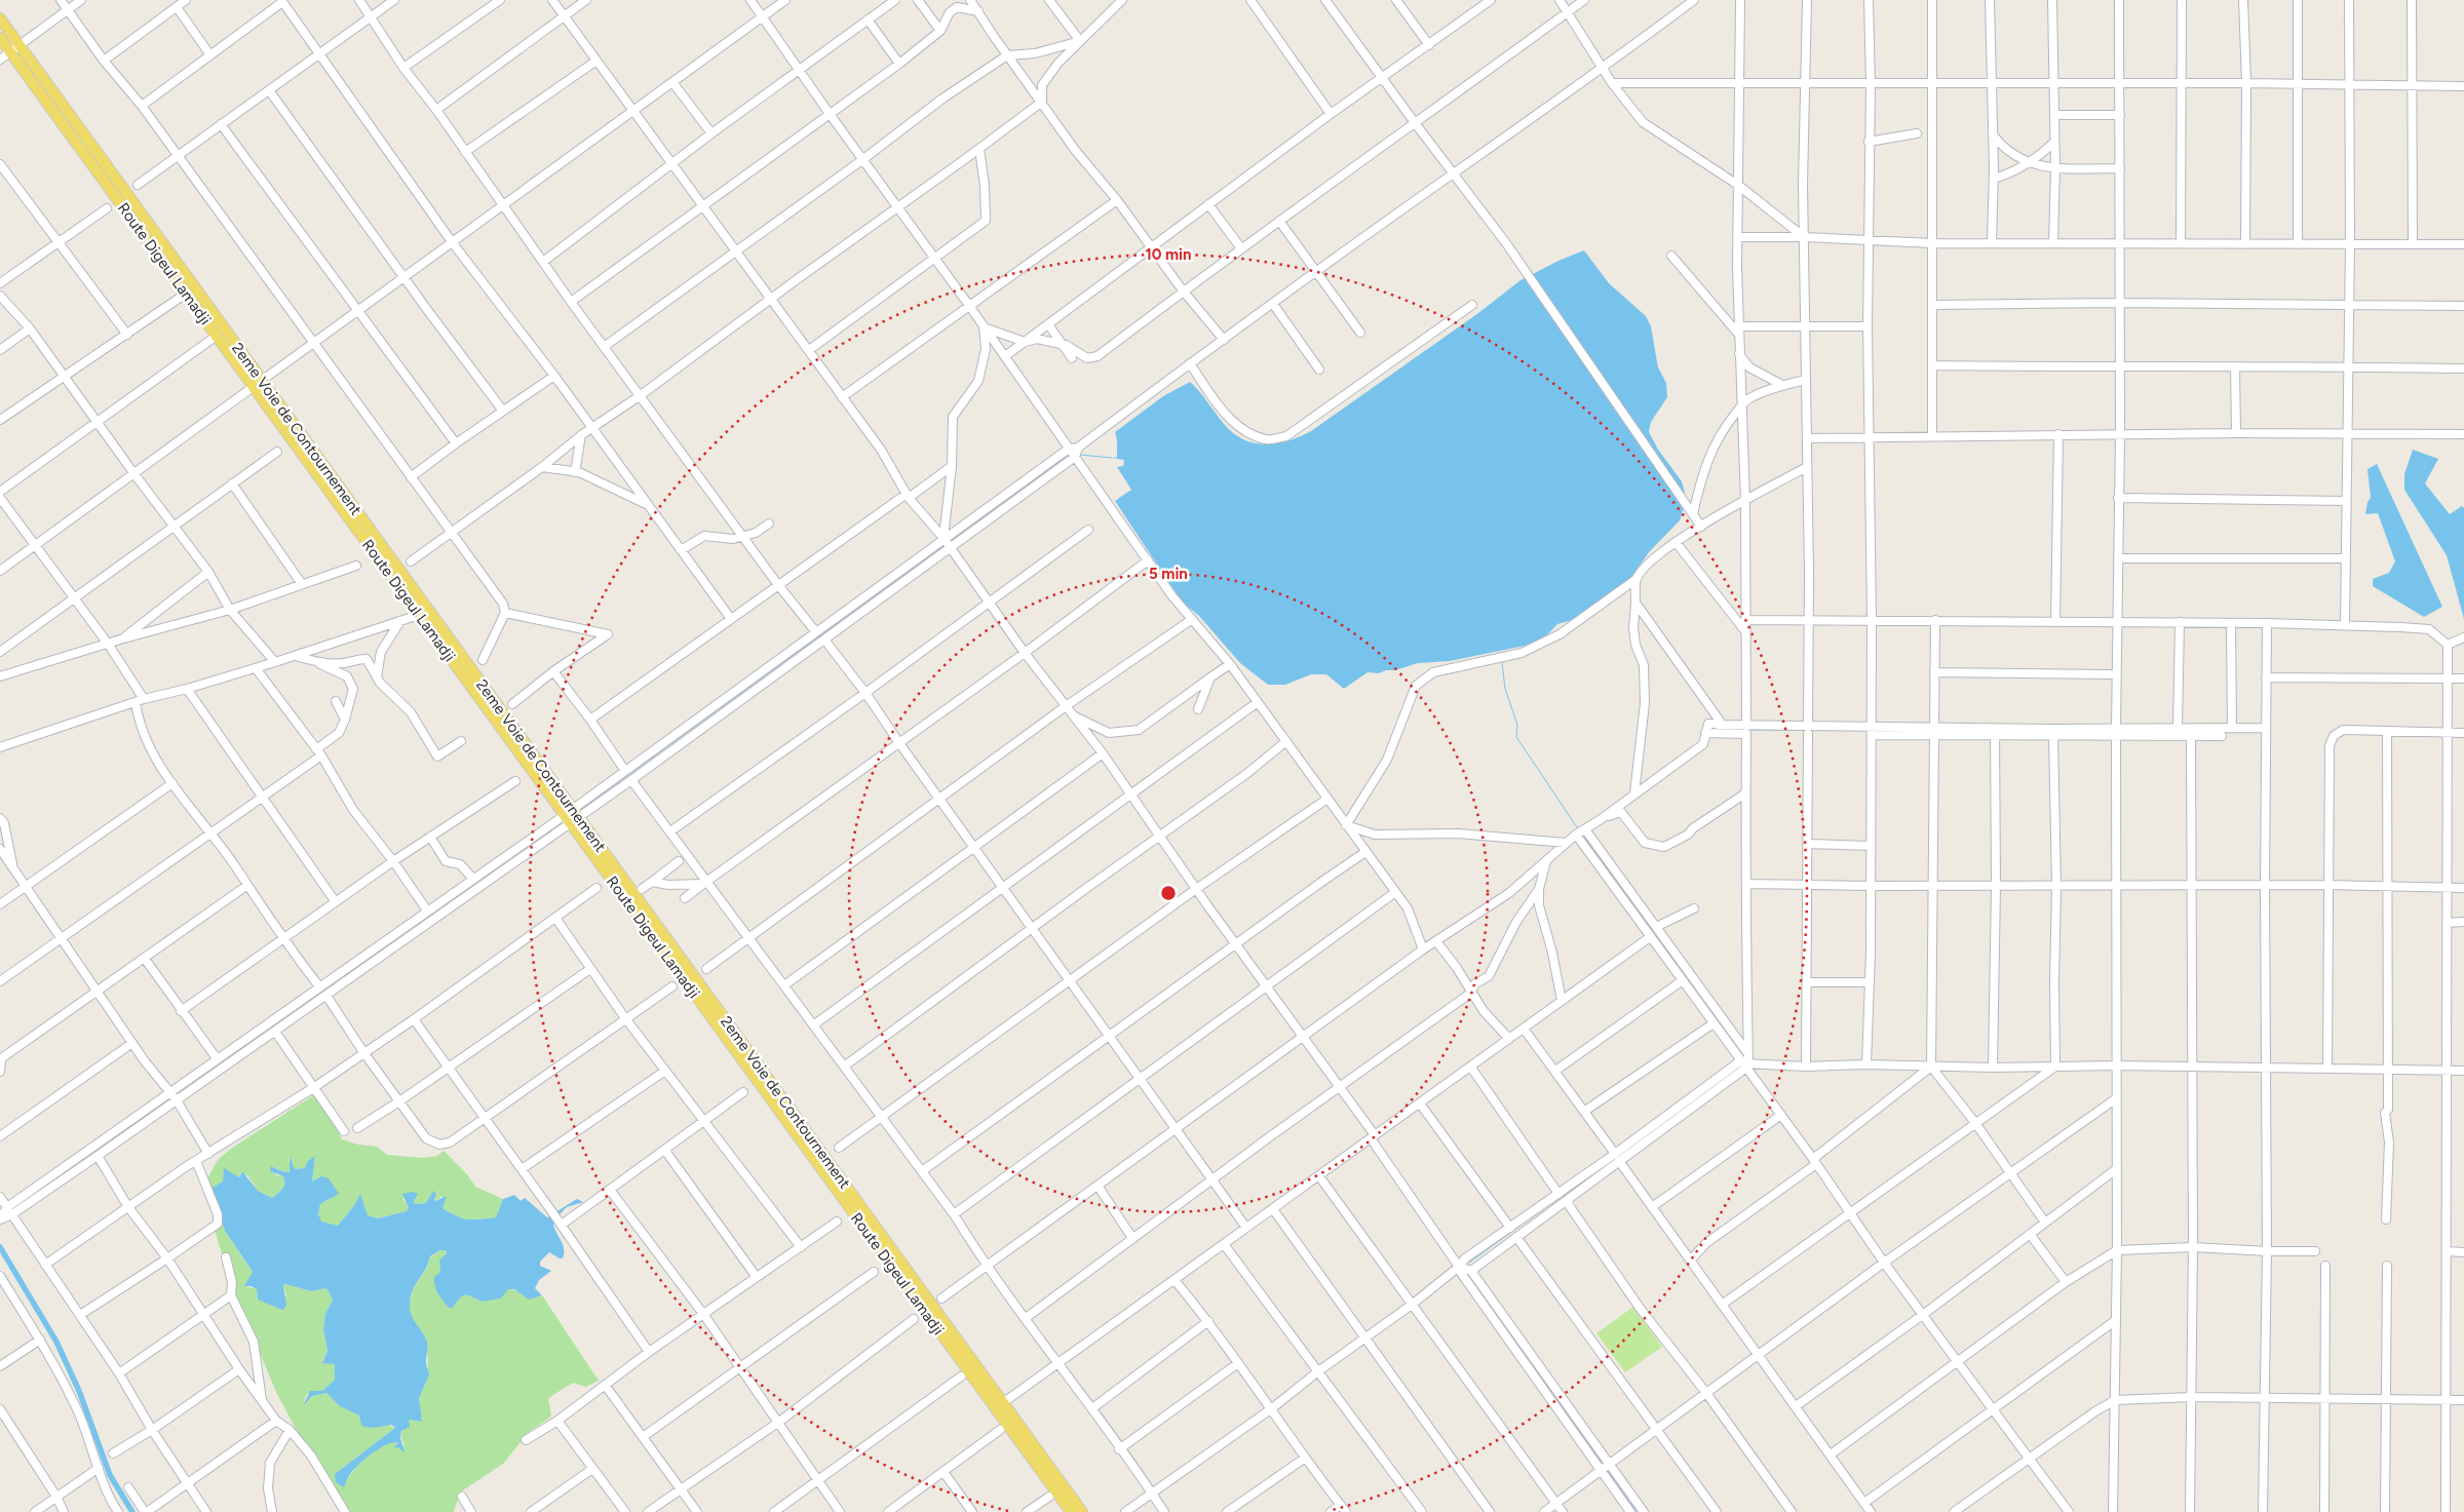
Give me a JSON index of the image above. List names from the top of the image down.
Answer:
{
  "streets": {
    "main road": ["Route Digeul Lamadji", "2eme Voie de Contournement"]
  },
  "crossings": [
    ["Route Digeul Lamadji", "2eme Voie de Contournement"]
  ],
  "rings": ["10 min", "5 min"]
}
